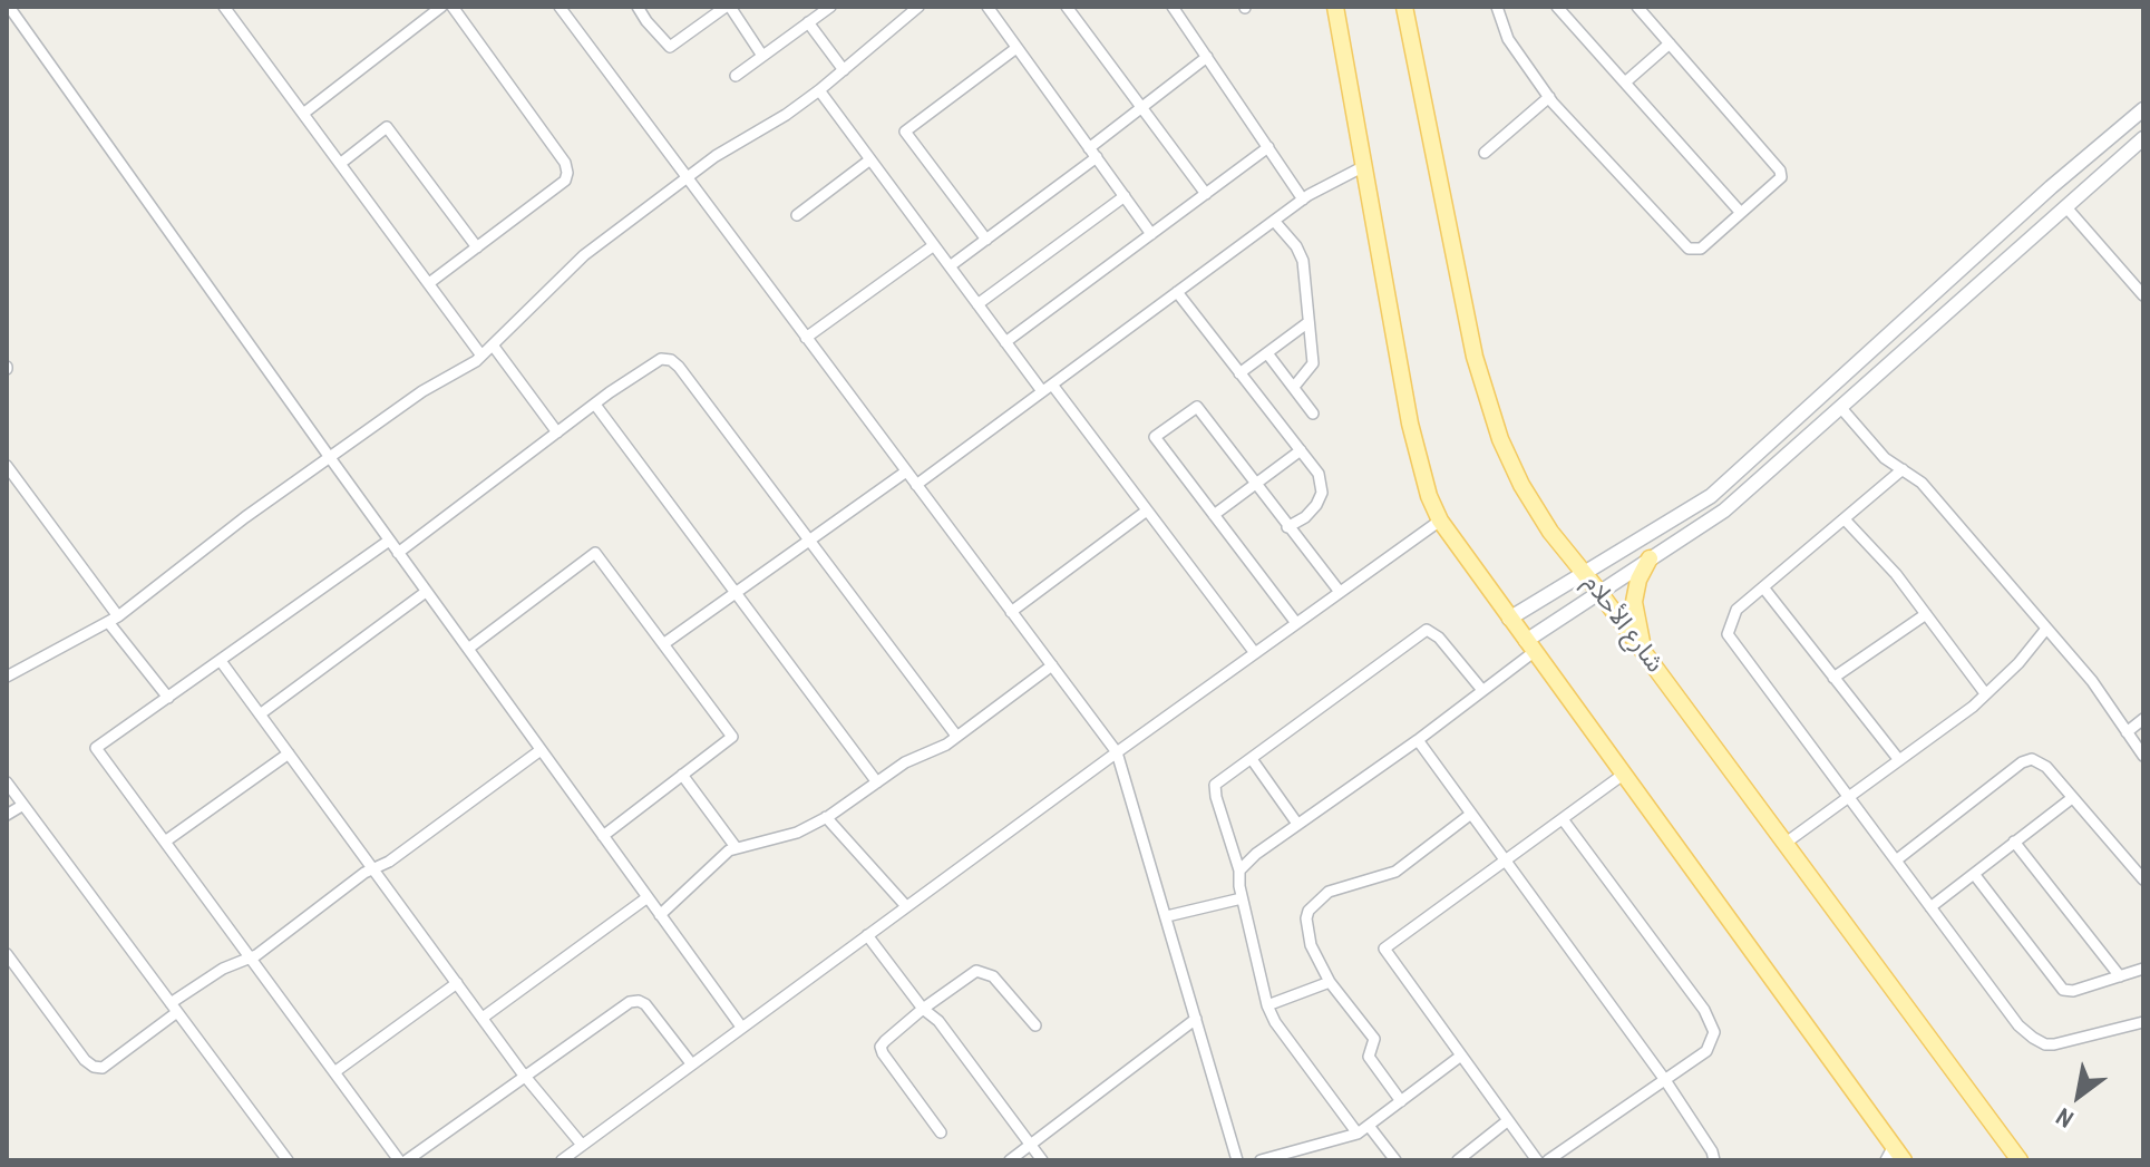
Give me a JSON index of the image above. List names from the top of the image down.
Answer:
{
  "streets": {
    "main road": ["شارع الأحلام"]
  },
  "north": "bottom left"
}
